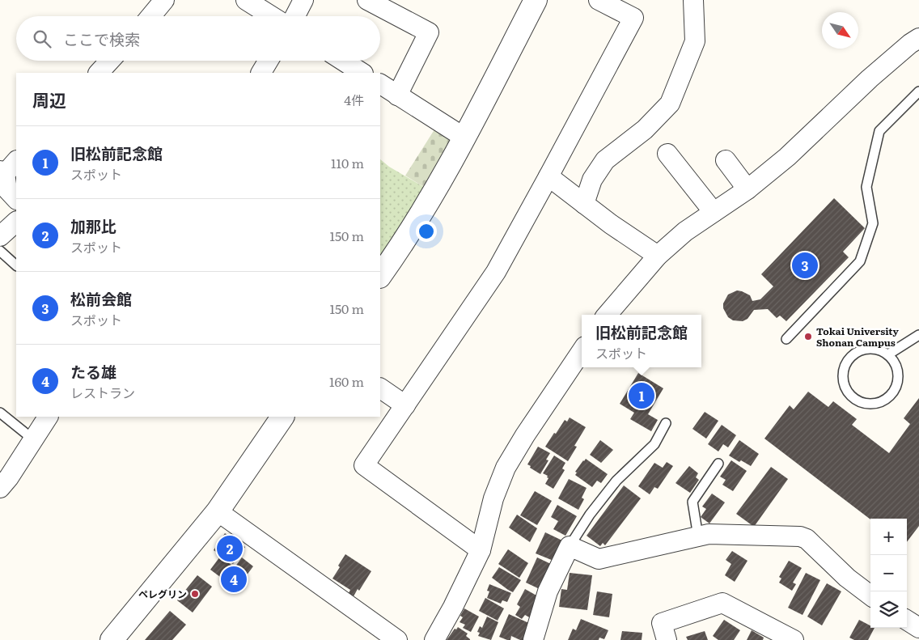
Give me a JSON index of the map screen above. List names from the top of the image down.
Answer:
{
  "places": ["Tokai University Shonan Campus", "ペレグリン"],
  "north": "bottom right",
  "page": {
    "search": "ここで検索",
    "heading": ["周辺", "4件"],
    "list": [
      {
        "mark": "1",
        "name": "旧松前記念館",
        "note": "スポット",
        "value": "110 m"
      },
      {
        "mark": "2",
        "name": "加那比",
        "note": "スポット",
        "value": "150 m"
      },
      {
        "mark": "3",
        "name": "松前会館",
        "note": "スポット",
        "value": "150 m"
      },
      {
        "mark": "4",
        "name": "たる雄",
        "note": "レストラン",
        "value": "160 m"
      }
    ],
    "pins": [
      "3",
      "1",
      "2",
      "4"
    ],
    "popup": ["旧松前記念館", "スポット"],
    "map_buttons": ["+", "−"]
  }
}
